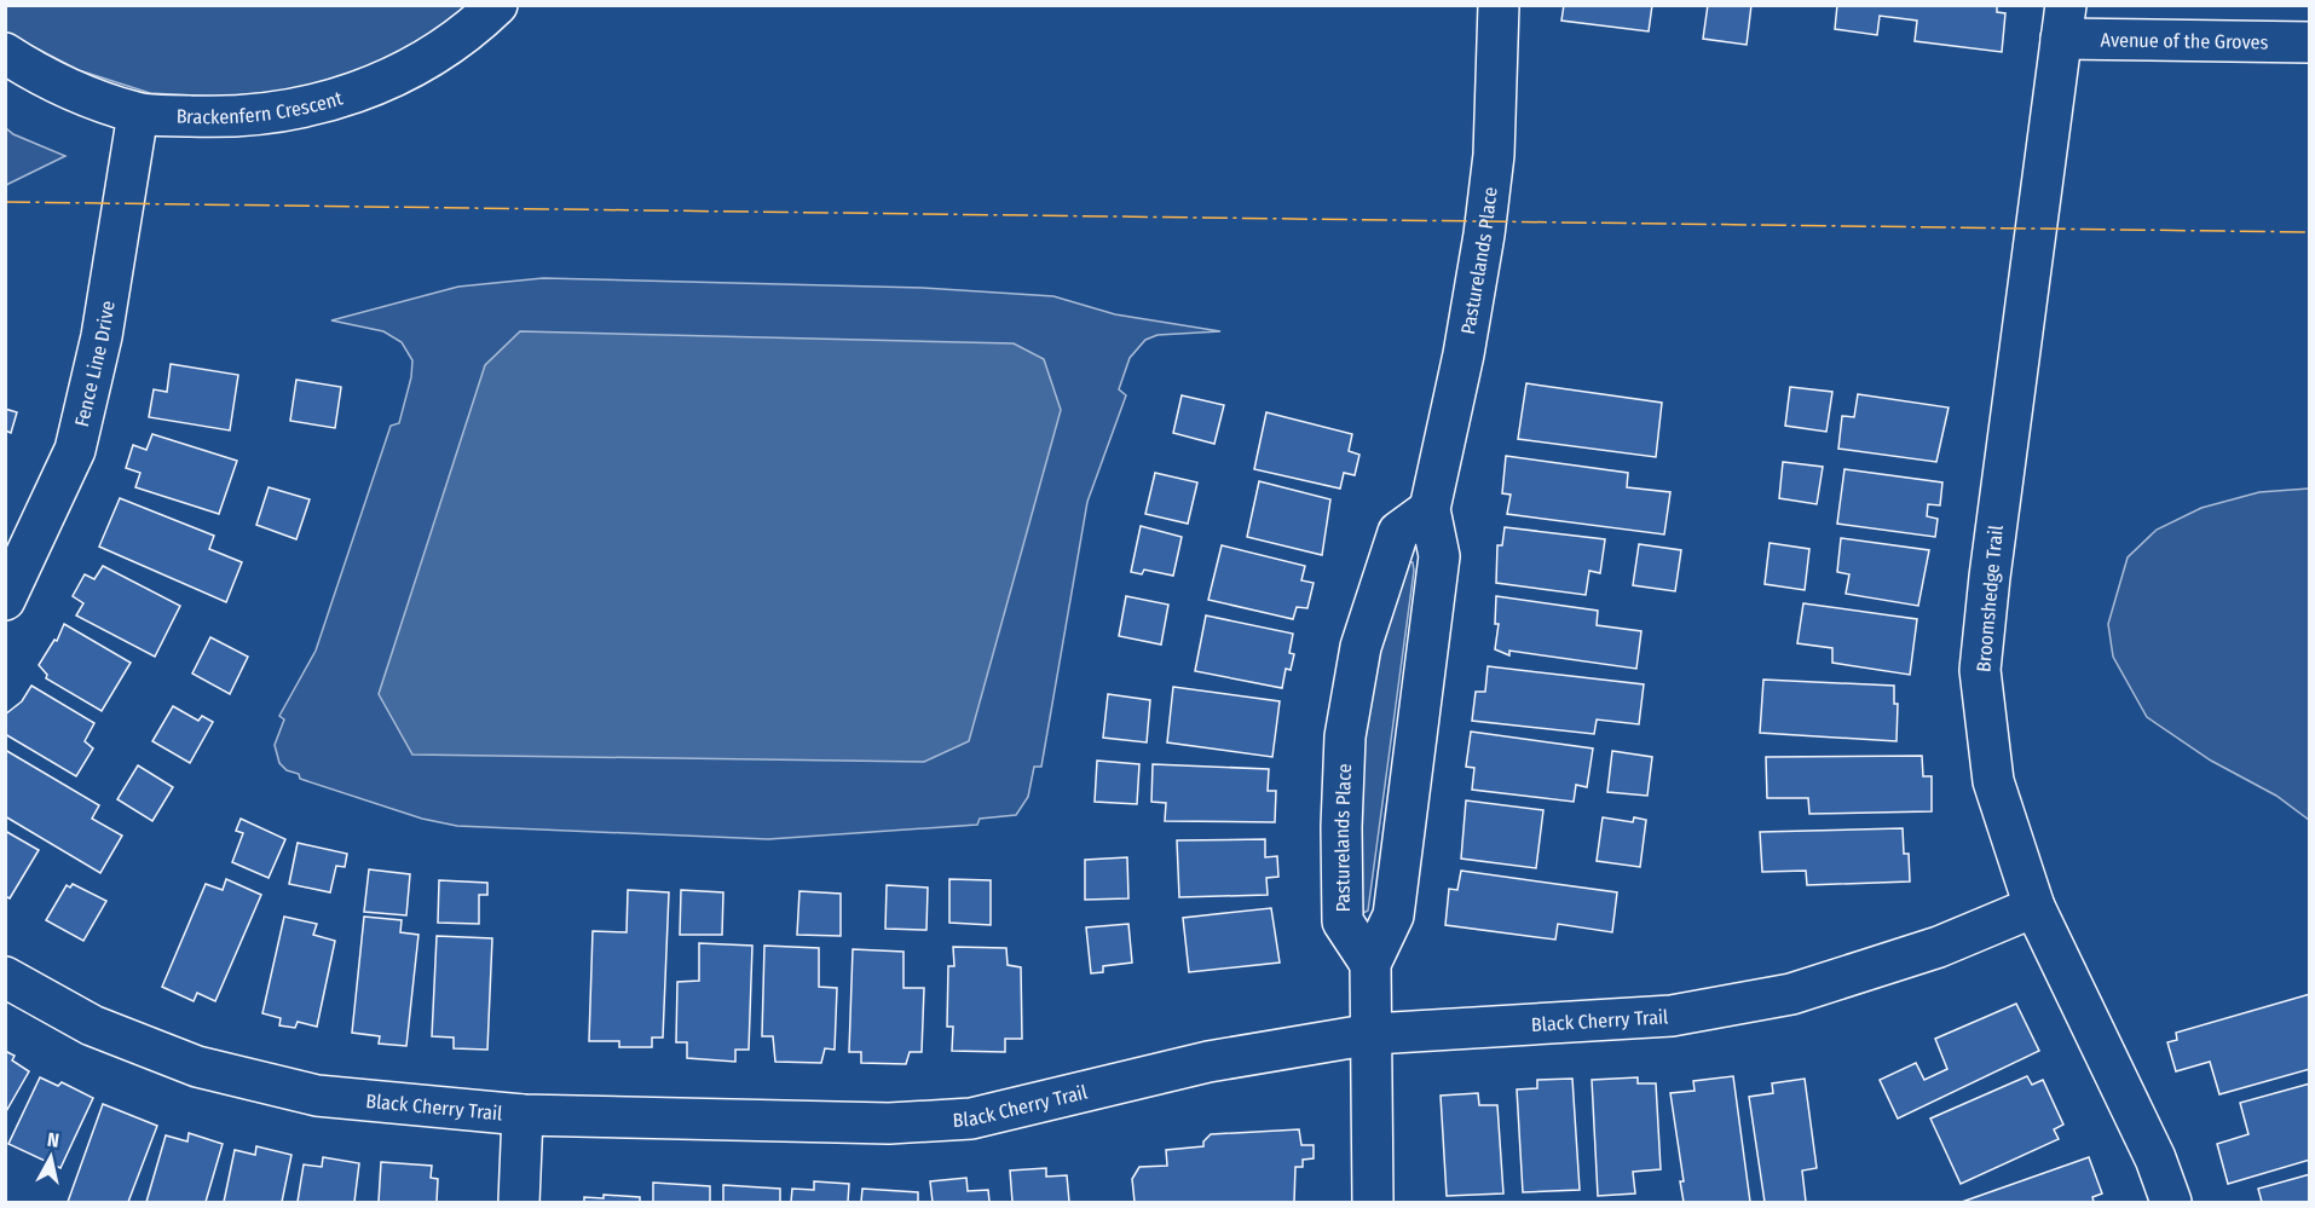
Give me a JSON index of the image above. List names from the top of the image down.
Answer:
{
  "streets": {
    "street": [
      "Avenue of the Groves",
      "Brackenfern Crescent",
      "Pasturelands Place",
      "Fence Line Drive",
      "Broomshedge Trail",
      "Black Cherry Trail"
    ]
  },
  "crossings": [
    ["Avenue of the Groves", "Broomshedge Trail"],
    ["Brackenfern Crescent", "Fence Line Drive"],
    ["Pasturelands Place", "Black Cherry Trail"],
    ["Broomshedge Trail", "Black Cherry Trail"]
  ],
  "north": "top"
}
